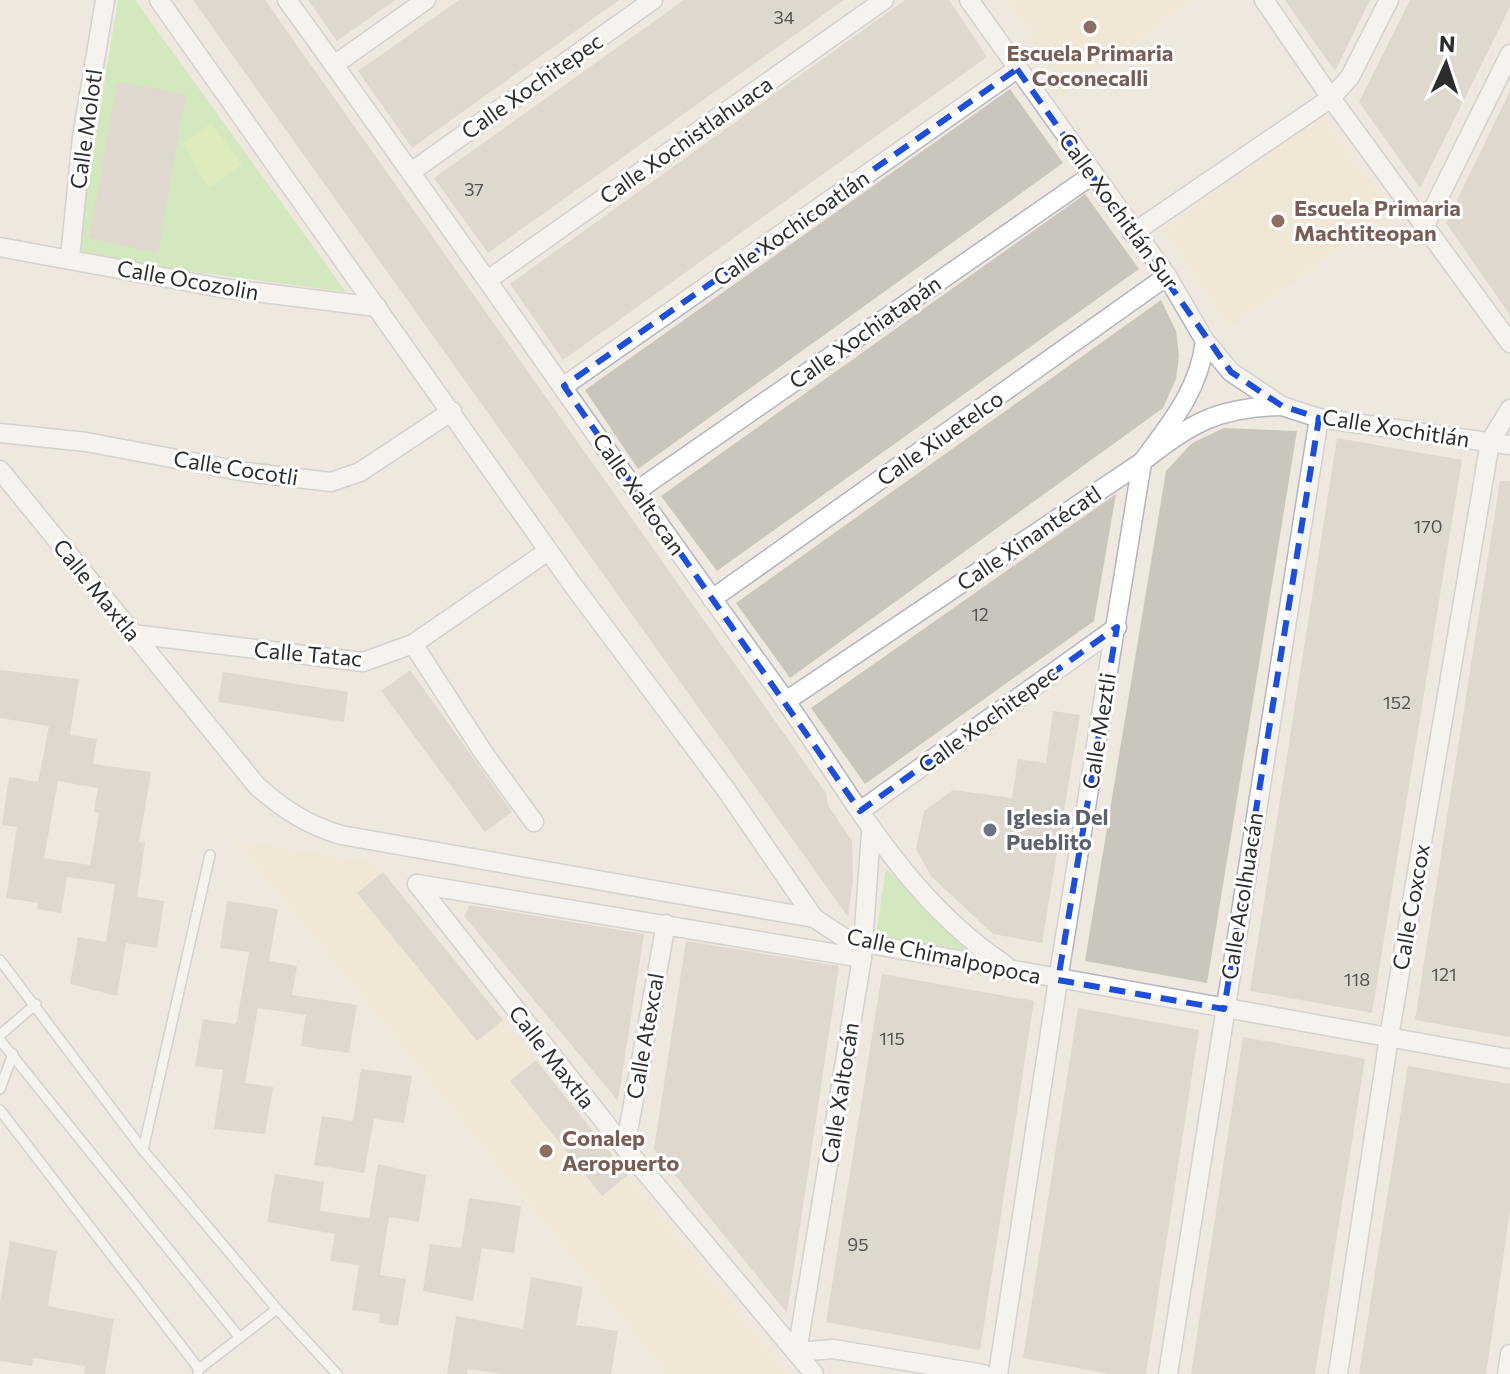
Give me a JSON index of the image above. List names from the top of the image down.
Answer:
{
  "streets": {
    "street": [
      "Calle Xochitepec",
      "Calle Molotl",
      "Calle Xochistlahuaca",
      "Calle Xochitlán Sur",
      "Calle Xochicoatlán",
      "Calle Ocozolin",
      "Calle Xochiatapán",
      "Calle Xochitlán",
      "Calle Xiuetelco",
      "Calle Cocotli",
      "Calle Xaltocan",
      "Calle Xinantécatl",
      "Calle Maxtla",
      "Calle Tatac",
      "Calle Meztli",
      "Calle Acolhuacán",
      "Calle Coxcox",
      "Calle Chimalpopoca",
      "Calle Atexcal",
      "Calle Xaltocán"
    ]
  },
  "crossings": [
    ["Calle Xochitepec", "Calle Xaltocan"],
    ["Calle Xochitepec", "Calle Meztli"],
    ["Calle Molotl", "Calle Ocozolin"],
    ["Calle Xochistlahuaca", "Calle Xaltocan"],
    ["Calle Xochitlán Sur", "Calle Xochicoatlán"],
    ["Calle Xochitlán Sur", "Calle Xochiatapán"],
    ["Calle Xochitlán Sur", "Calle Xochitlán"],
    ["Calle Xochitlán Sur", "Calle Xiuetelco"],
    ["Calle Xochitlán Sur", "Calle Xinantécatl"],
    ["Calle Xochitlán Sur", "Calle Meztli"],
    ["Calle Xochicoatlán", "Calle Xaltocan"],
    ["Calle Xochiatapán", "Calle Xaltocan"],
    ["Calle Xochitlán", "Calle Xinantécatl"],
    ["Calle Xochitlán", "Calle Acolhuacán"],
    ["Calle Xochitlán", "Calle Coxcox"],
    ["Calle Xiuetelco", "Calle Xaltocan"],
    ["Calle Xaltocan", "Calle Xinantécatl"],
    ["Calle Xaltocan", "Calle Chimalpopoca"],
    ["Calle Xaltocan", "Calle Xaltocán"],
    ["Calle Xinantécatl", "Calle Meztli"],
    ["Calle Maxtla", "Calle Tatac"],
    ["Calle Maxtla", "Calle Chimalpopoca"],
    ["Calle Maxtla", "Calle Atexcal"],
    ["Calle Maxtla", "Calle Xaltocán"],
    ["Calle Meztli", "Calle Chimalpopoca"],
    ["Calle Acolhuacán", "Calle Chimalpopoca"],
    ["Calle Coxcox", "Calle Chimalpopoca"],
    ["Calle Chimalpopoca", "Calle Xaltocán"]
  ],
  "places": [
    "Escuela Primaria Coconecalli",
    "Escuela Primaria Machtiteopan",
    "Iglesia Del Pueblito",
    "Conalep Aeropuerto"
  ],
  "house_numbers": [
    "34",
    "37",
    "170",
    "12",
    "152",
    "121",
    "118",
    "115",
    "95"
  ],
  "north": "top"
}
